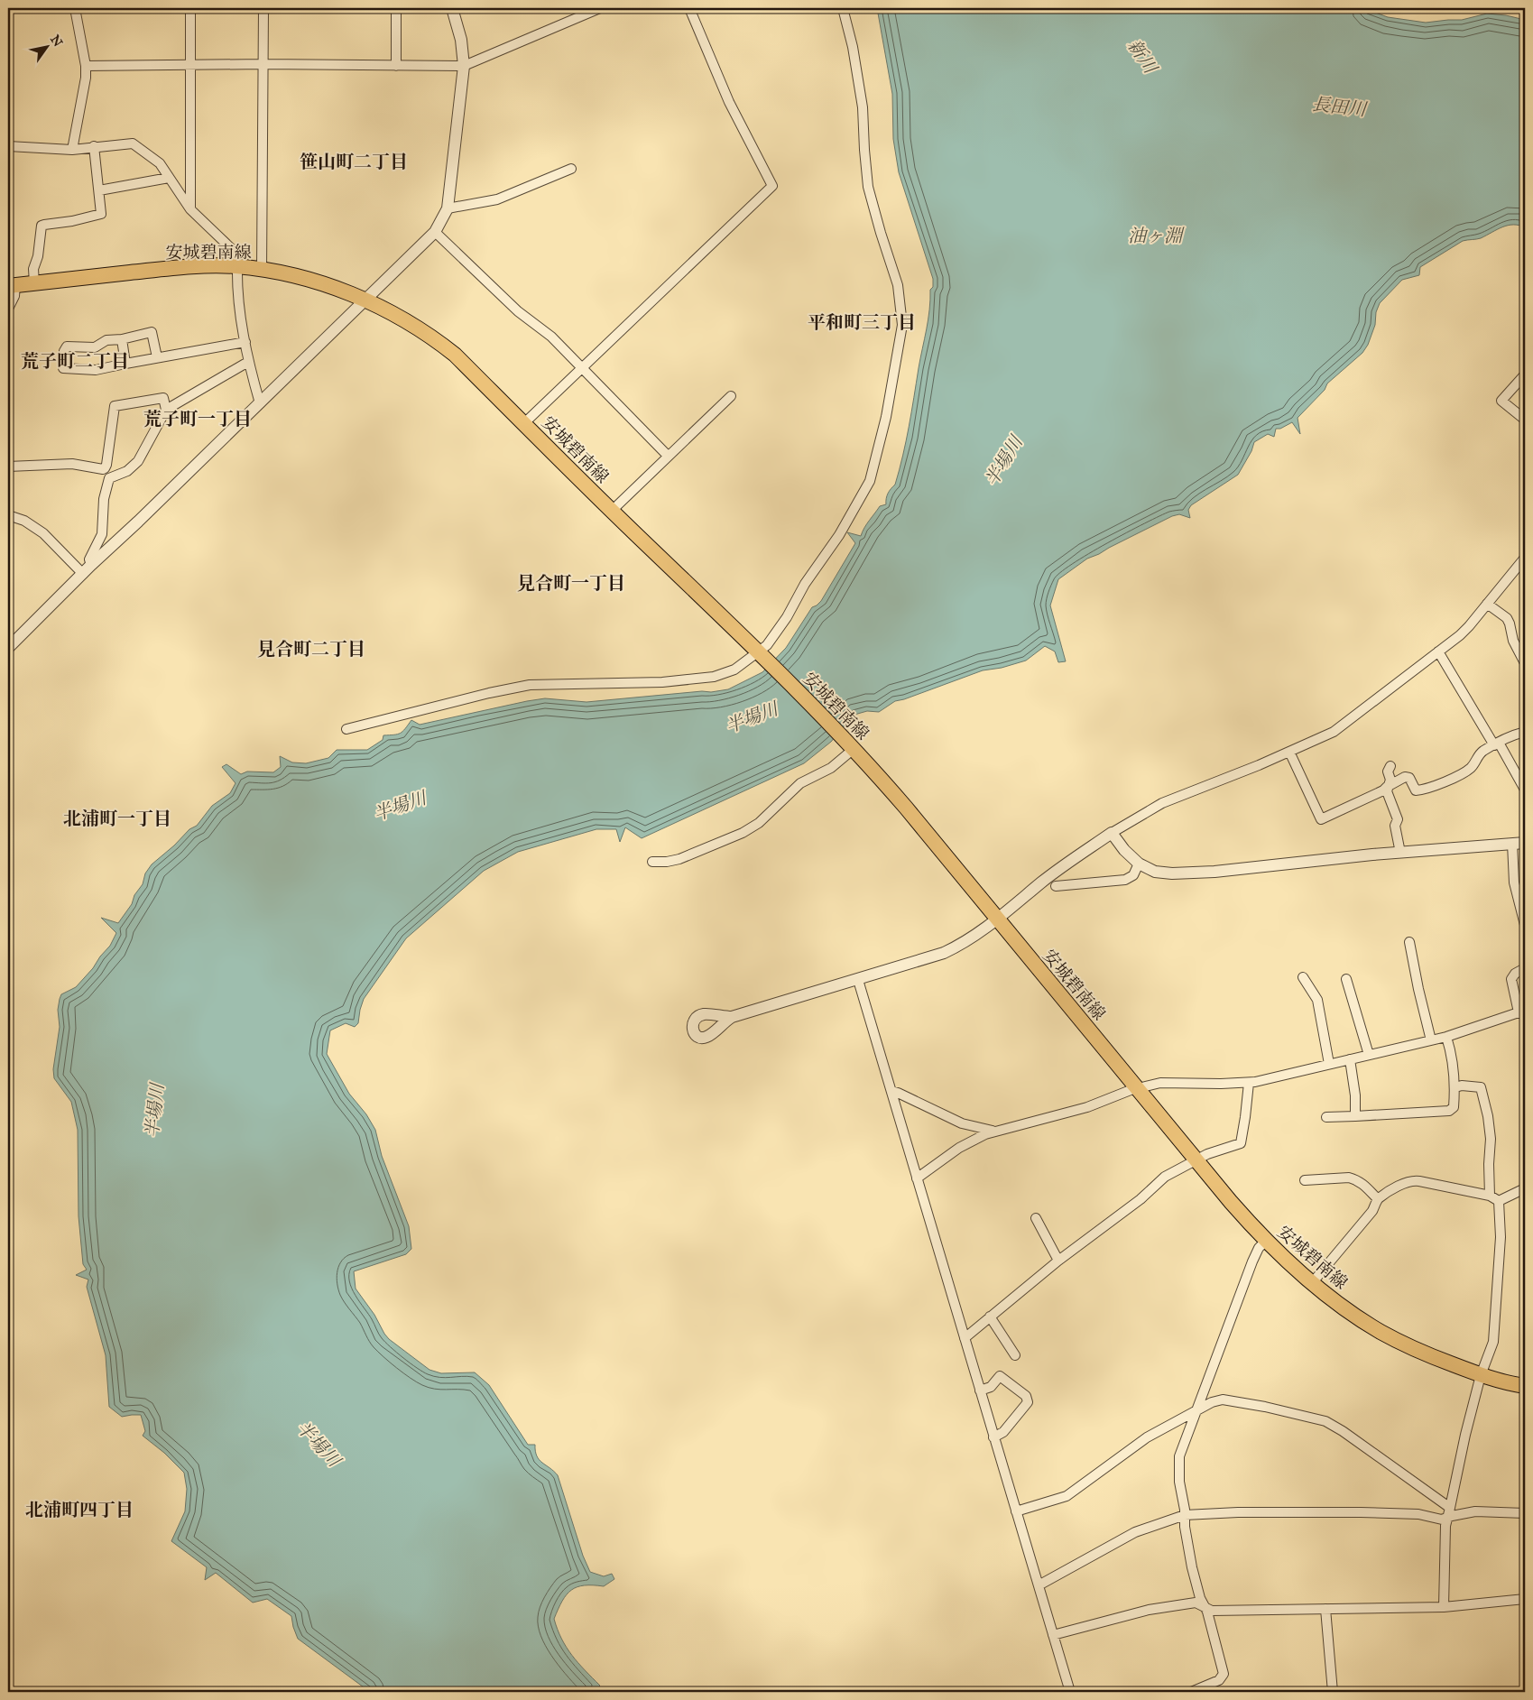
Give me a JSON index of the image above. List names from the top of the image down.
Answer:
{
  "streets": {
    "main road": ["安城碧南線"]
  },
  "districts": [
    "笹山町二丁目",
    "平和町三丁目",
    "荒子町二丁目",
    "荒子町一丁目",
    "見合町一丁目",
    "見合町二丁目",
    "北浦町一丁目",
    "北浦町四丁目"
  ],
  "water": [
    "新川",
    "長田川",
    "油ヶ淵",
    "半場川"
  ],
  "north": "top right"
}
